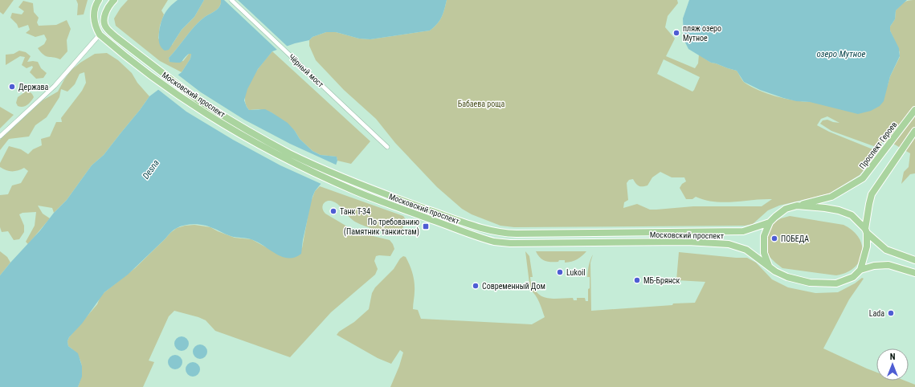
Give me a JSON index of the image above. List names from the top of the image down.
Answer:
{
  "streets": {
    "main road": ["Московский проспект", "Проспект Героев"],
    "street": ["Чёрный мост"]
  },
  "crossings": [
    ["Московский проспект", "Проспект Героев"]
  ],
  "water": ["озеро Мутное", "Desna"],
  "parks": ["Бабаева роща"],
  "places": {
    "other": [
      "пляж озеро Мутное",
      "Держава",
      "Танк Т-34",
      "ПОБЕДА",
      "Lukoil",
      "МБ-Брянск",
      "Современный Дом",
      "Lada"
    ],
    "transit": ["По требованию (Памятник танкистам)"]
  },
  "north": "top"
}
